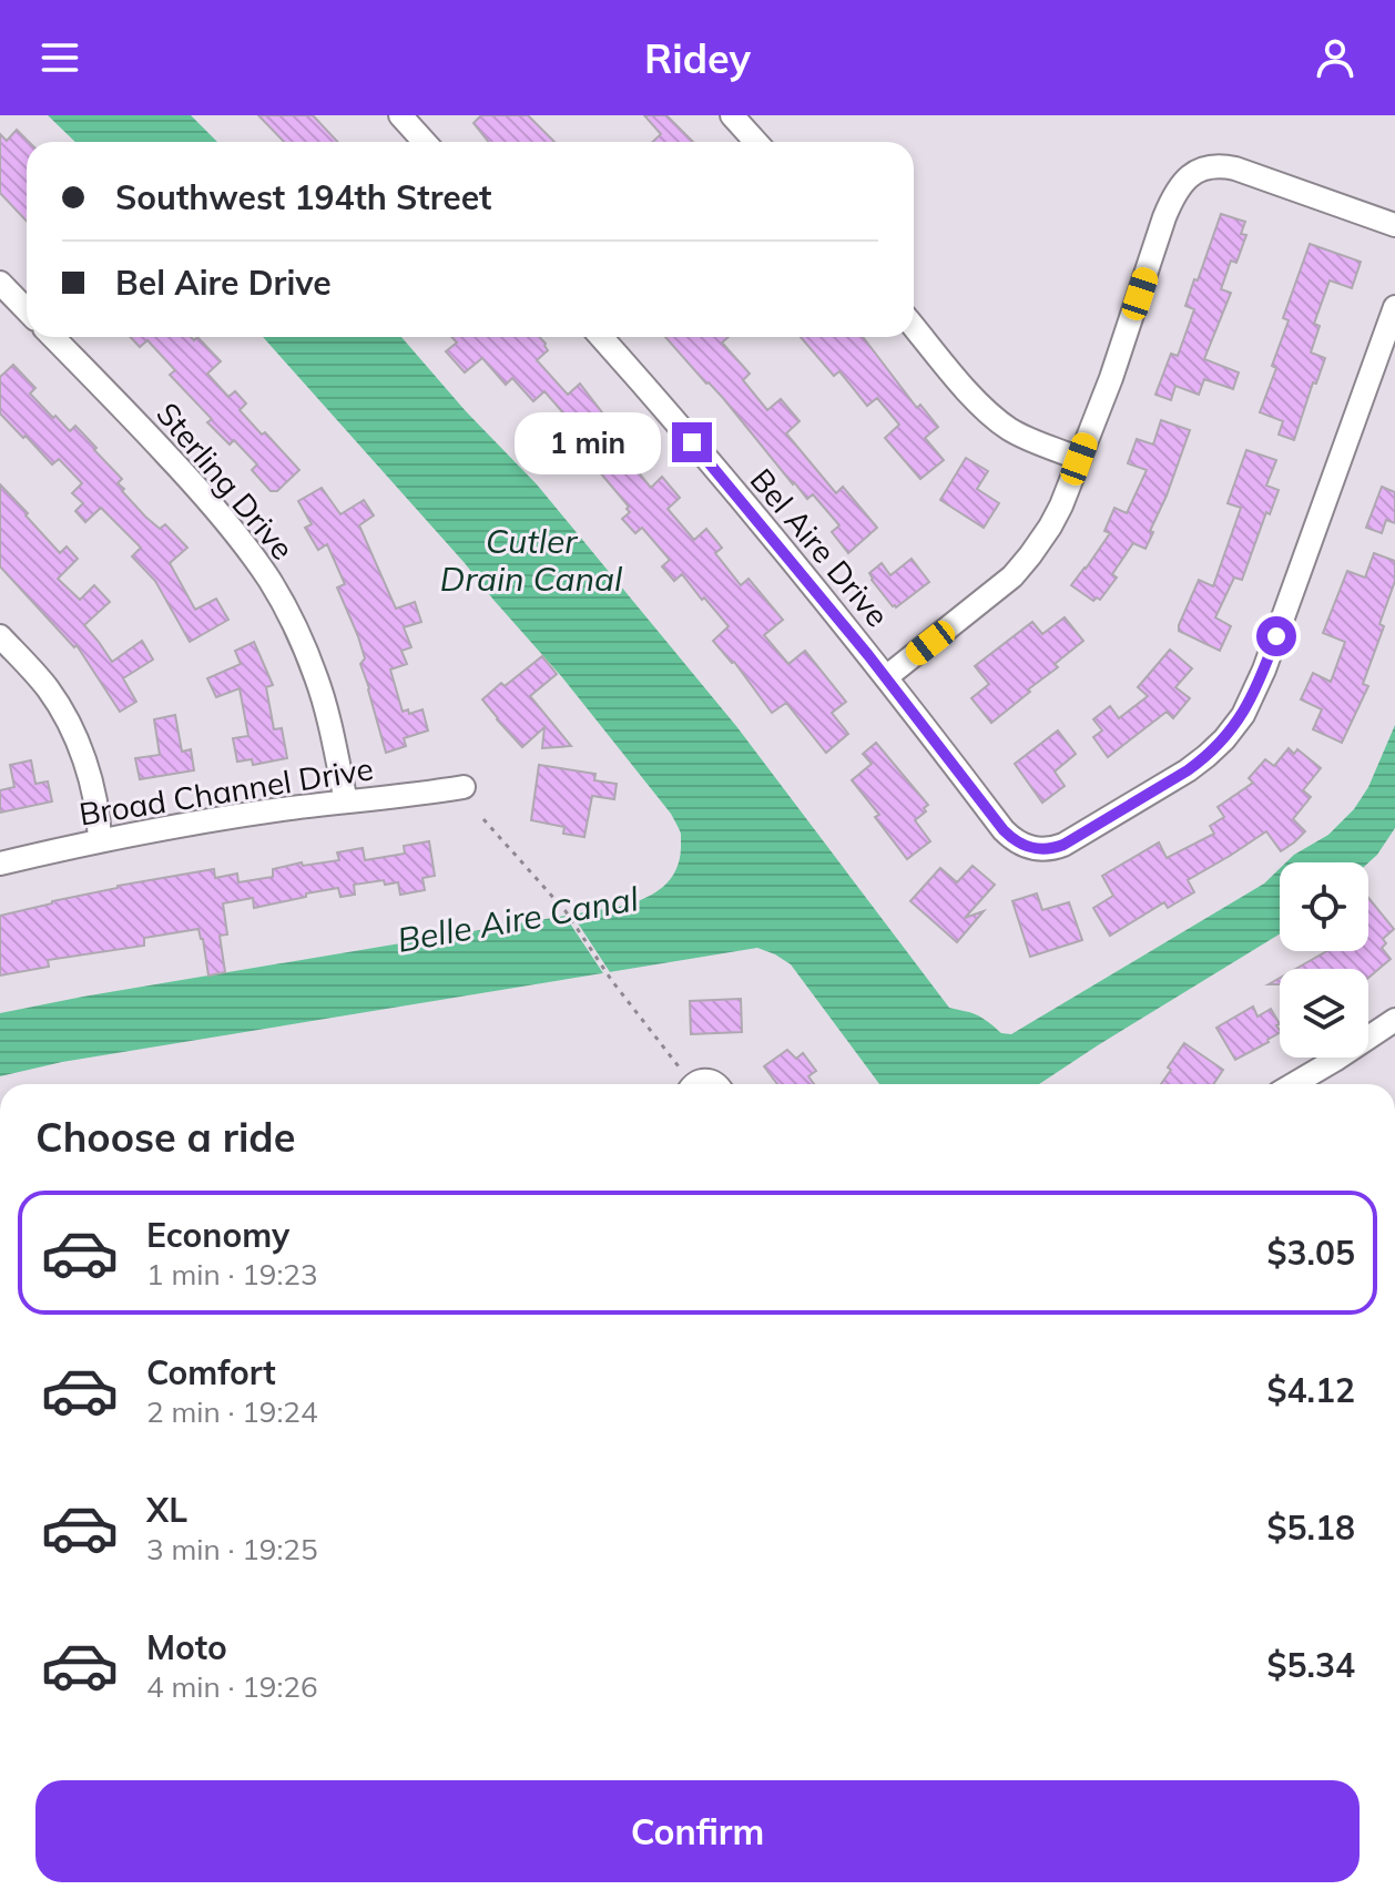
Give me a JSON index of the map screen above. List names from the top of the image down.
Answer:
{
  "streets": {
    "street": ["Sterling Drive", "Bel Aire Drive", "Broad Channel Drive"]
  },
  "crossings": [
    ["Sterling Drive", "Broad Channel Drive"]
  ],
  "water": ["Cutler Drain Canal", "Belle Aire Canal"],
  "page": {
    "header": "Ridey",
    "banner": ["Southwest 194th Street", "Bel Aire Drive"],
    "bubble": "1 min",
    "heading": "Choose a ride",
    "list": [
      {
        "name": "Economy",
        "note": "1 min · 19:23",
        "value": "$3.05"
      },
      {
        "name": "Comfort",
        "note": "2 min · 19:24",
        "value": "$4.12"
      },
      {
        "name": "XL",
        "note": "3 min · 19:25",
        "value": "$5.18"
      },
      {
        "name": "Moto",
        "note": "4 min · 19:26",
        "value": "$5.34"
      }
    ],
    "buttons": "Confirm"
  }
}
